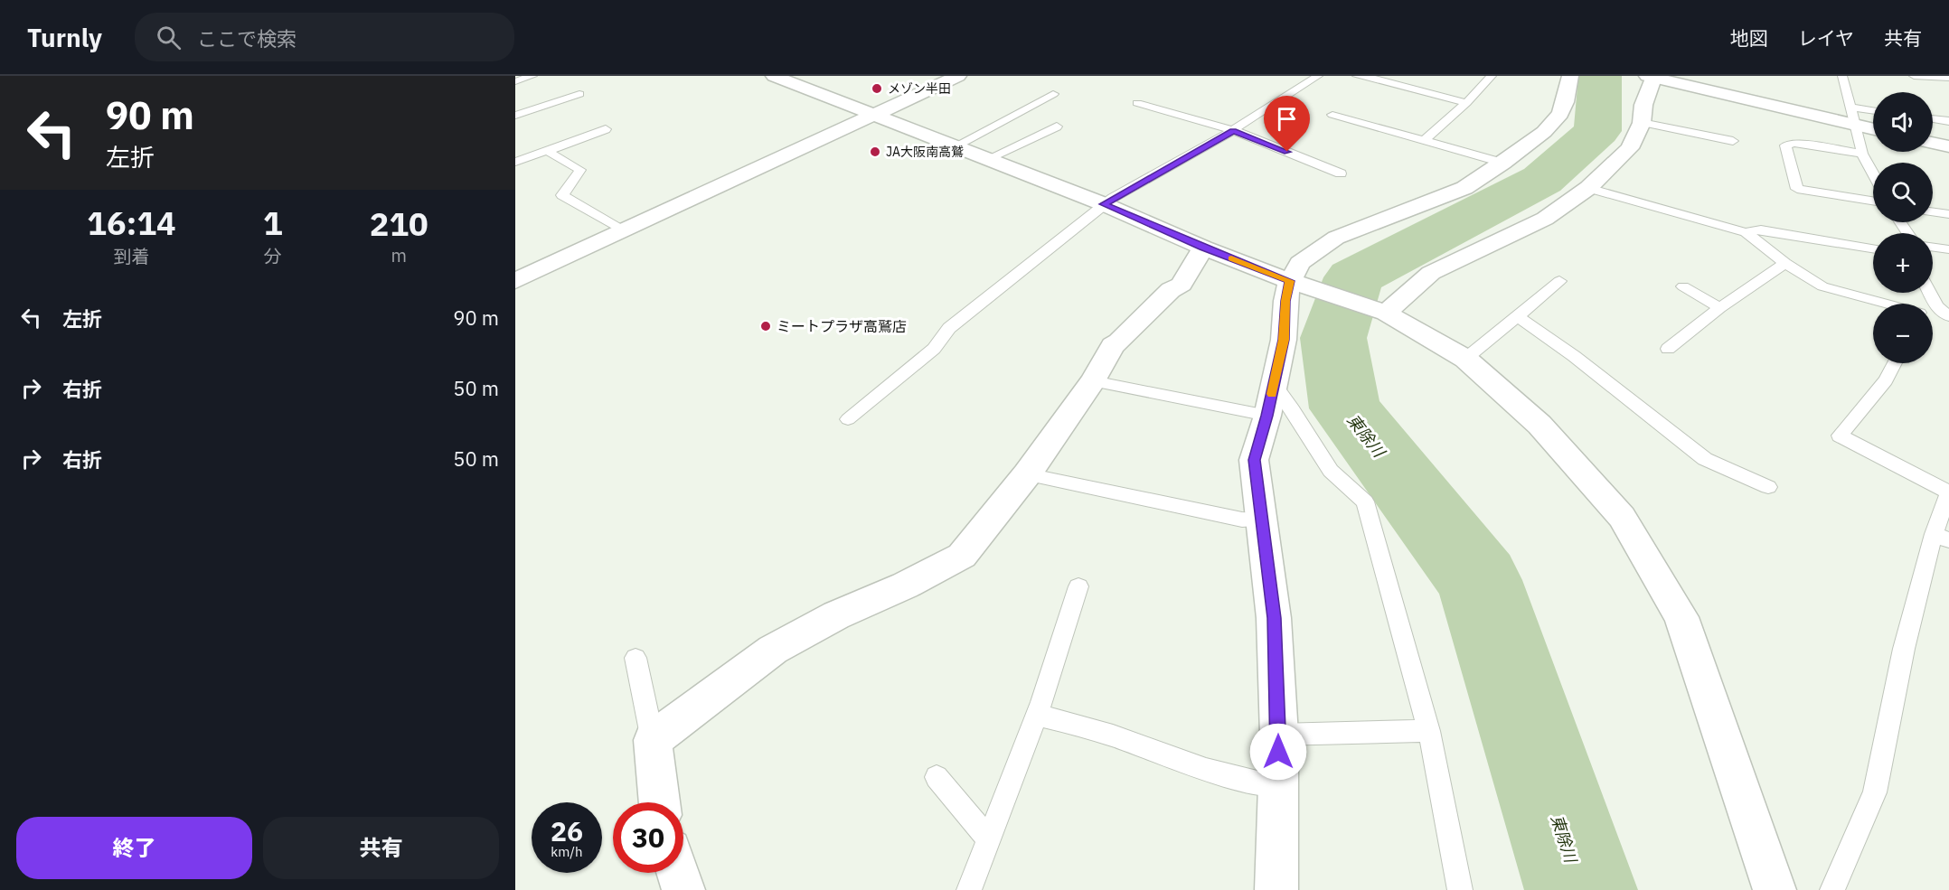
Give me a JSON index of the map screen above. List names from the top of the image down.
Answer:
{
  "water": ["東除川"],
  "places": ["メゾン半田", "JA大阪南高鷲", "ミートプラザ高鷲店"],
  "page": {
    "header": "Turnly",
    "search": "ここで検索",
    "nav": ["地図", "レイヤ", "共有"],
    "turn": ["90 m", "左折"],
    "map_buttons": ["+", "−"],
    "eta": [
      "16:14",
      "到着",
      "1",
      "分",
      "210",
      "m"
    ],
    "list": [
      {
        "name": "左折",
        "value": "90 m"
      },
      {
        "name": "右折",
        "value": "50 m"
      },
      {
        "name": "右折",
        "value": "50 m"
      }
    ],
    "speed": "26 km/h",
    "limit": "30",
    "buttons": ["終了", "共有"]
  }
}
